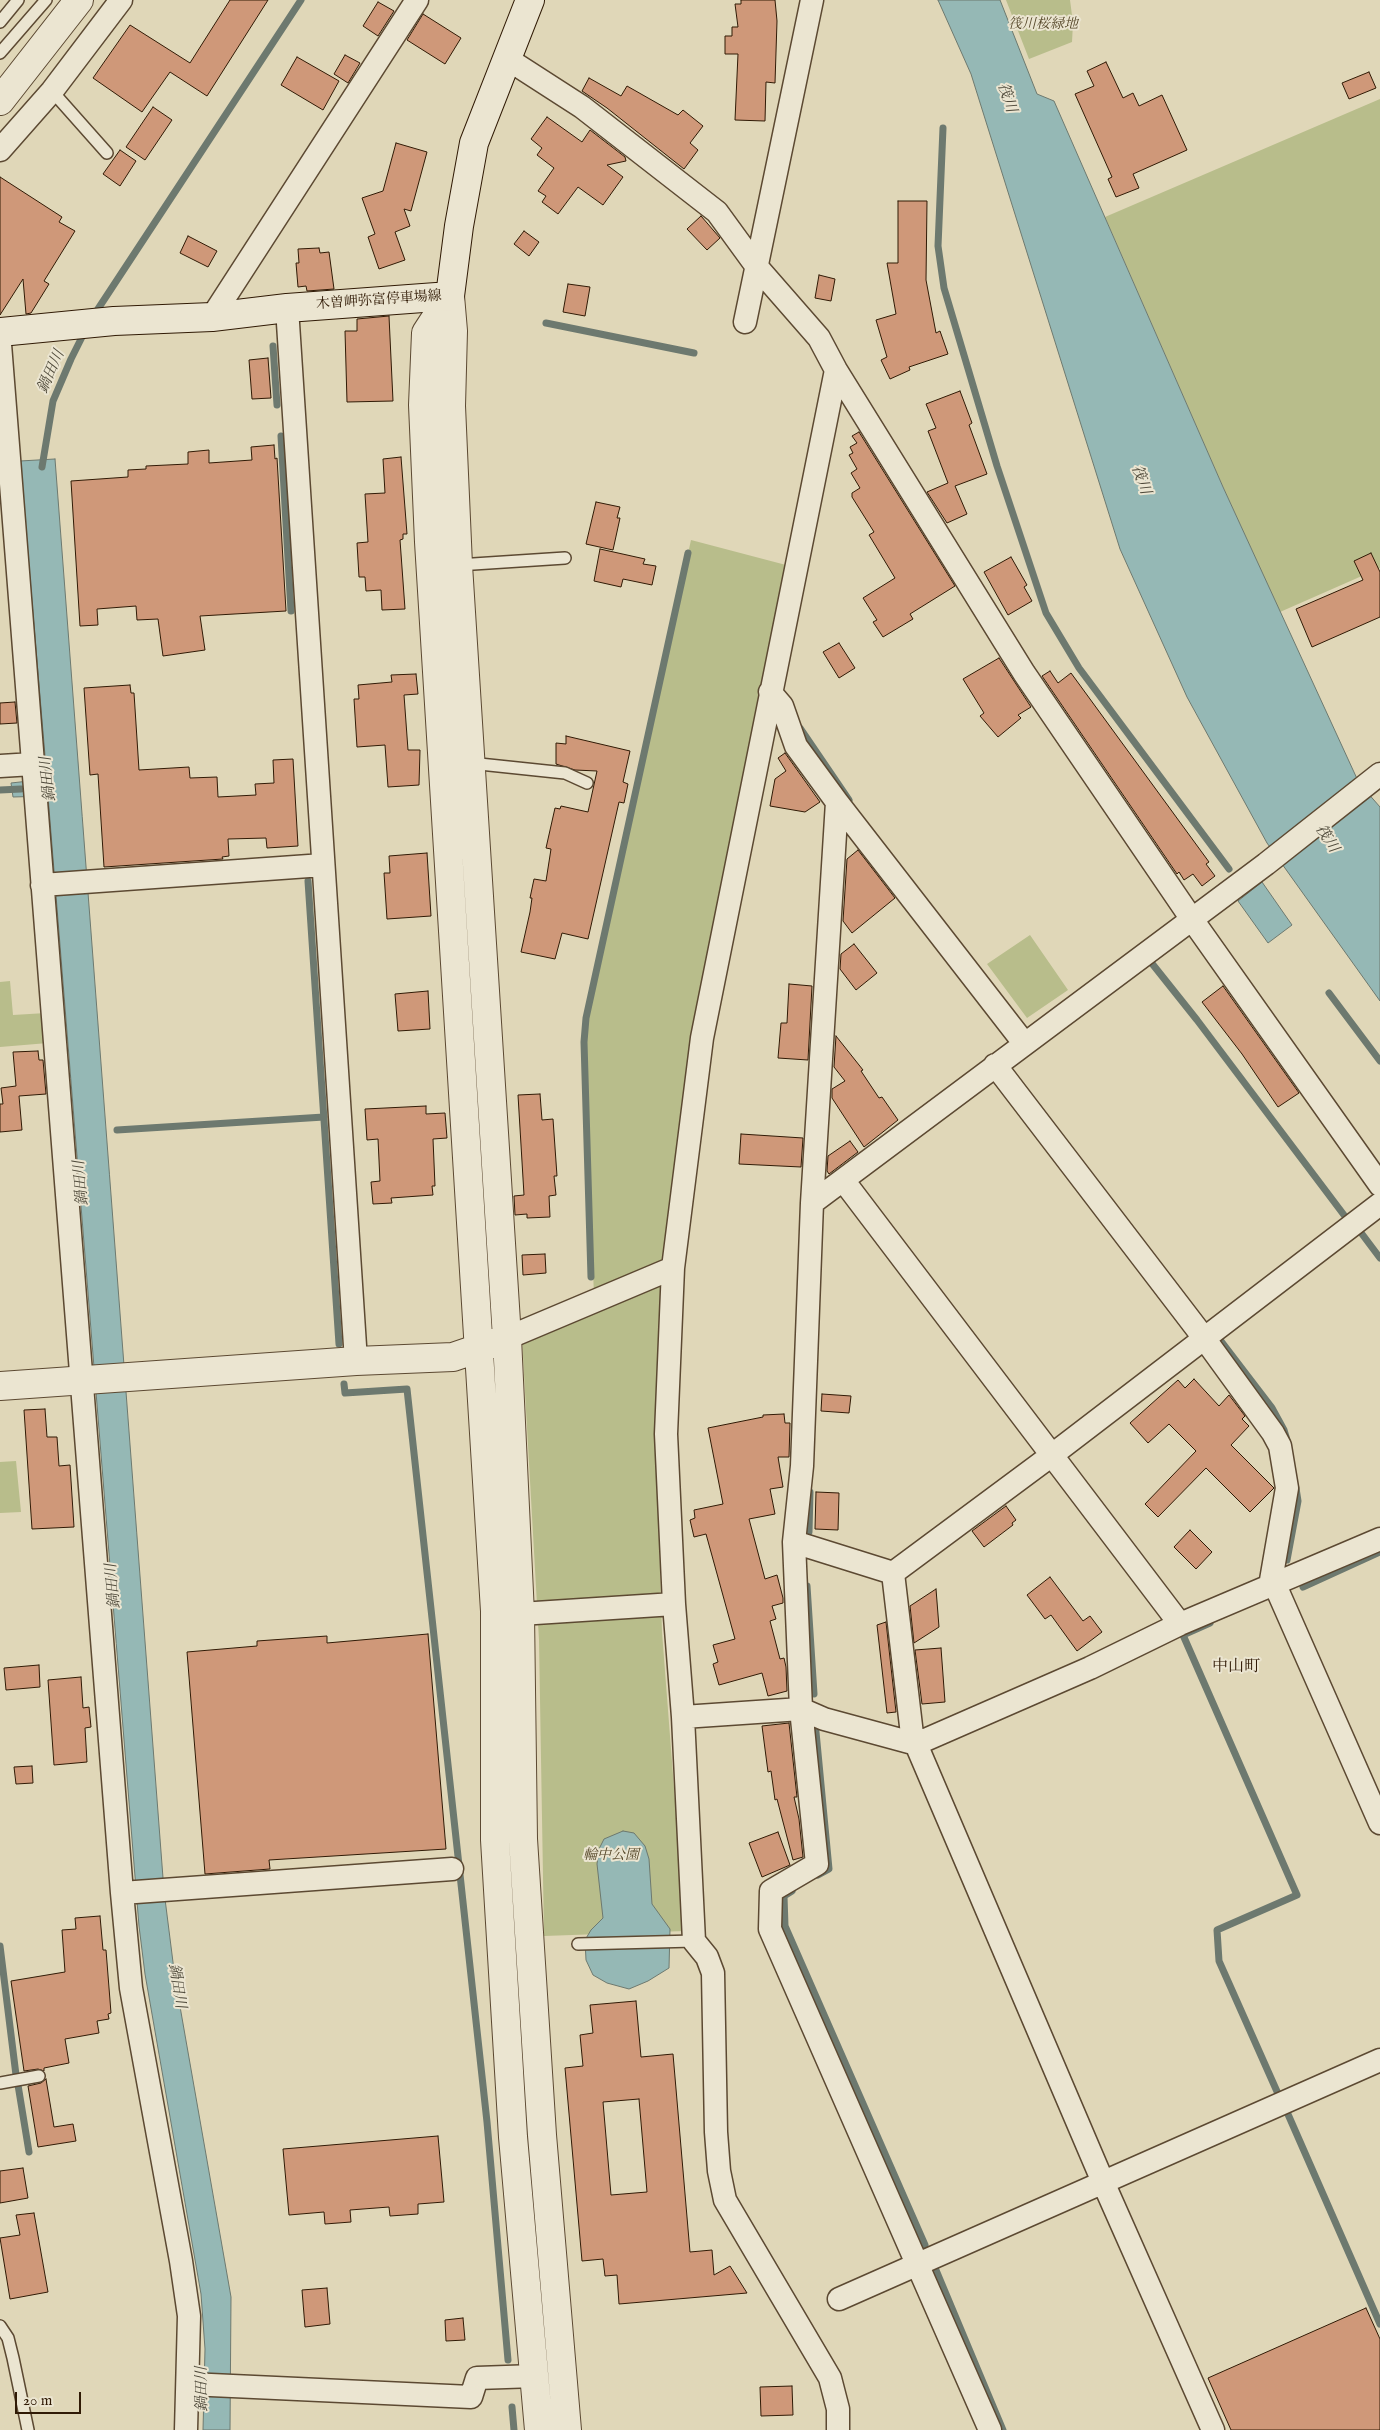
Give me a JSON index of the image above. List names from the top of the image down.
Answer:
{
  "streets": {
    "street": ["木曽岬弥富停車場線"]
  },
  "districts": ["中山町"],
  "water": ["筏川", "鍋田川"],
  "parks": ["筏川桜緑地", "輪中公園"],
  "scale_bar": "20 m"
}
